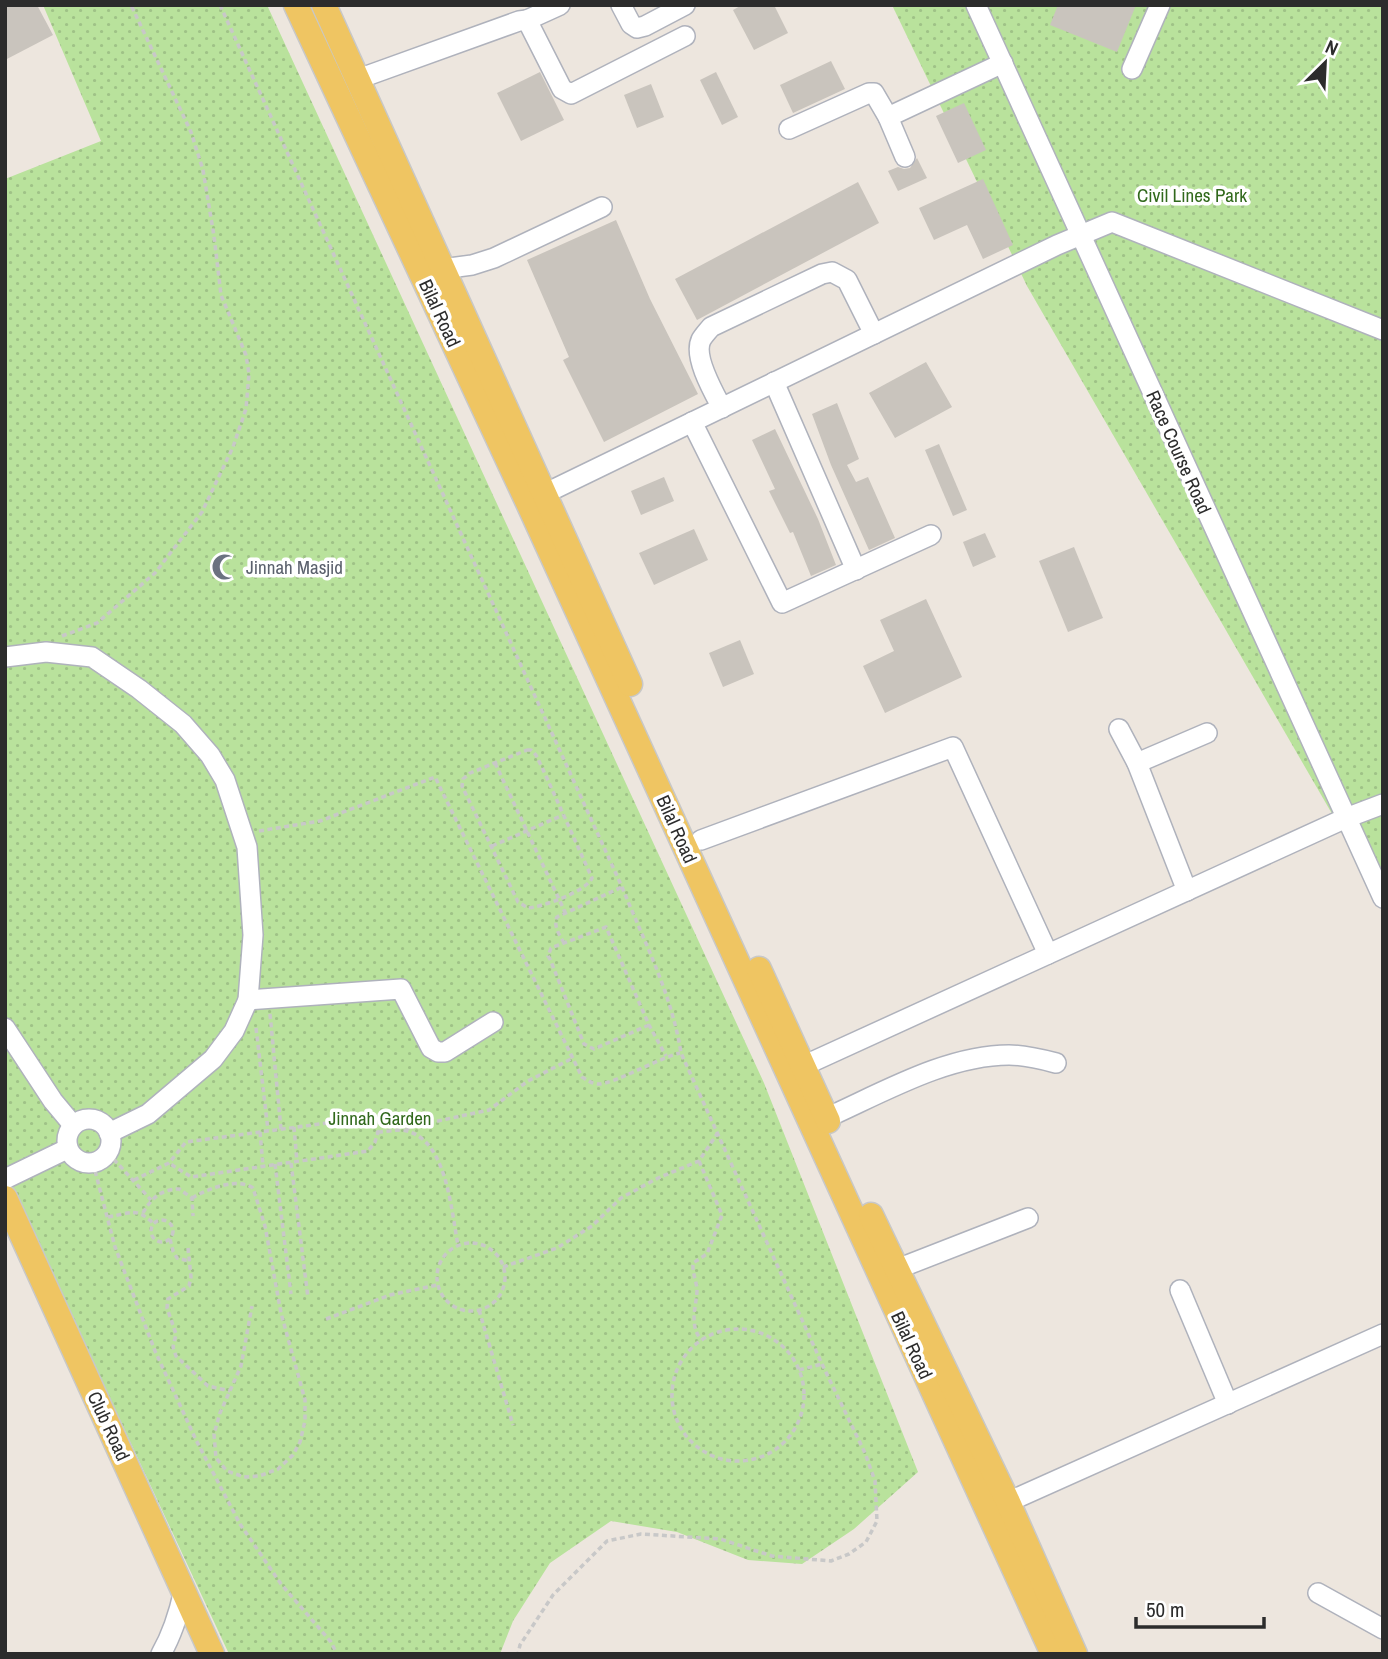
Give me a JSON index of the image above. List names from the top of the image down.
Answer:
{
  "streets": {
    "main road": ["Bilal Road", "Club Road"],
    "street": ["Race Course Road"]
  },
  "parks": ["Civil Lines Park", "Jinnah Garden"],
  "places": {
    "mosque": ["Jinnah Masjid"]
  },
  "scale_bar": "50 m",
  "north": "top right"
}
